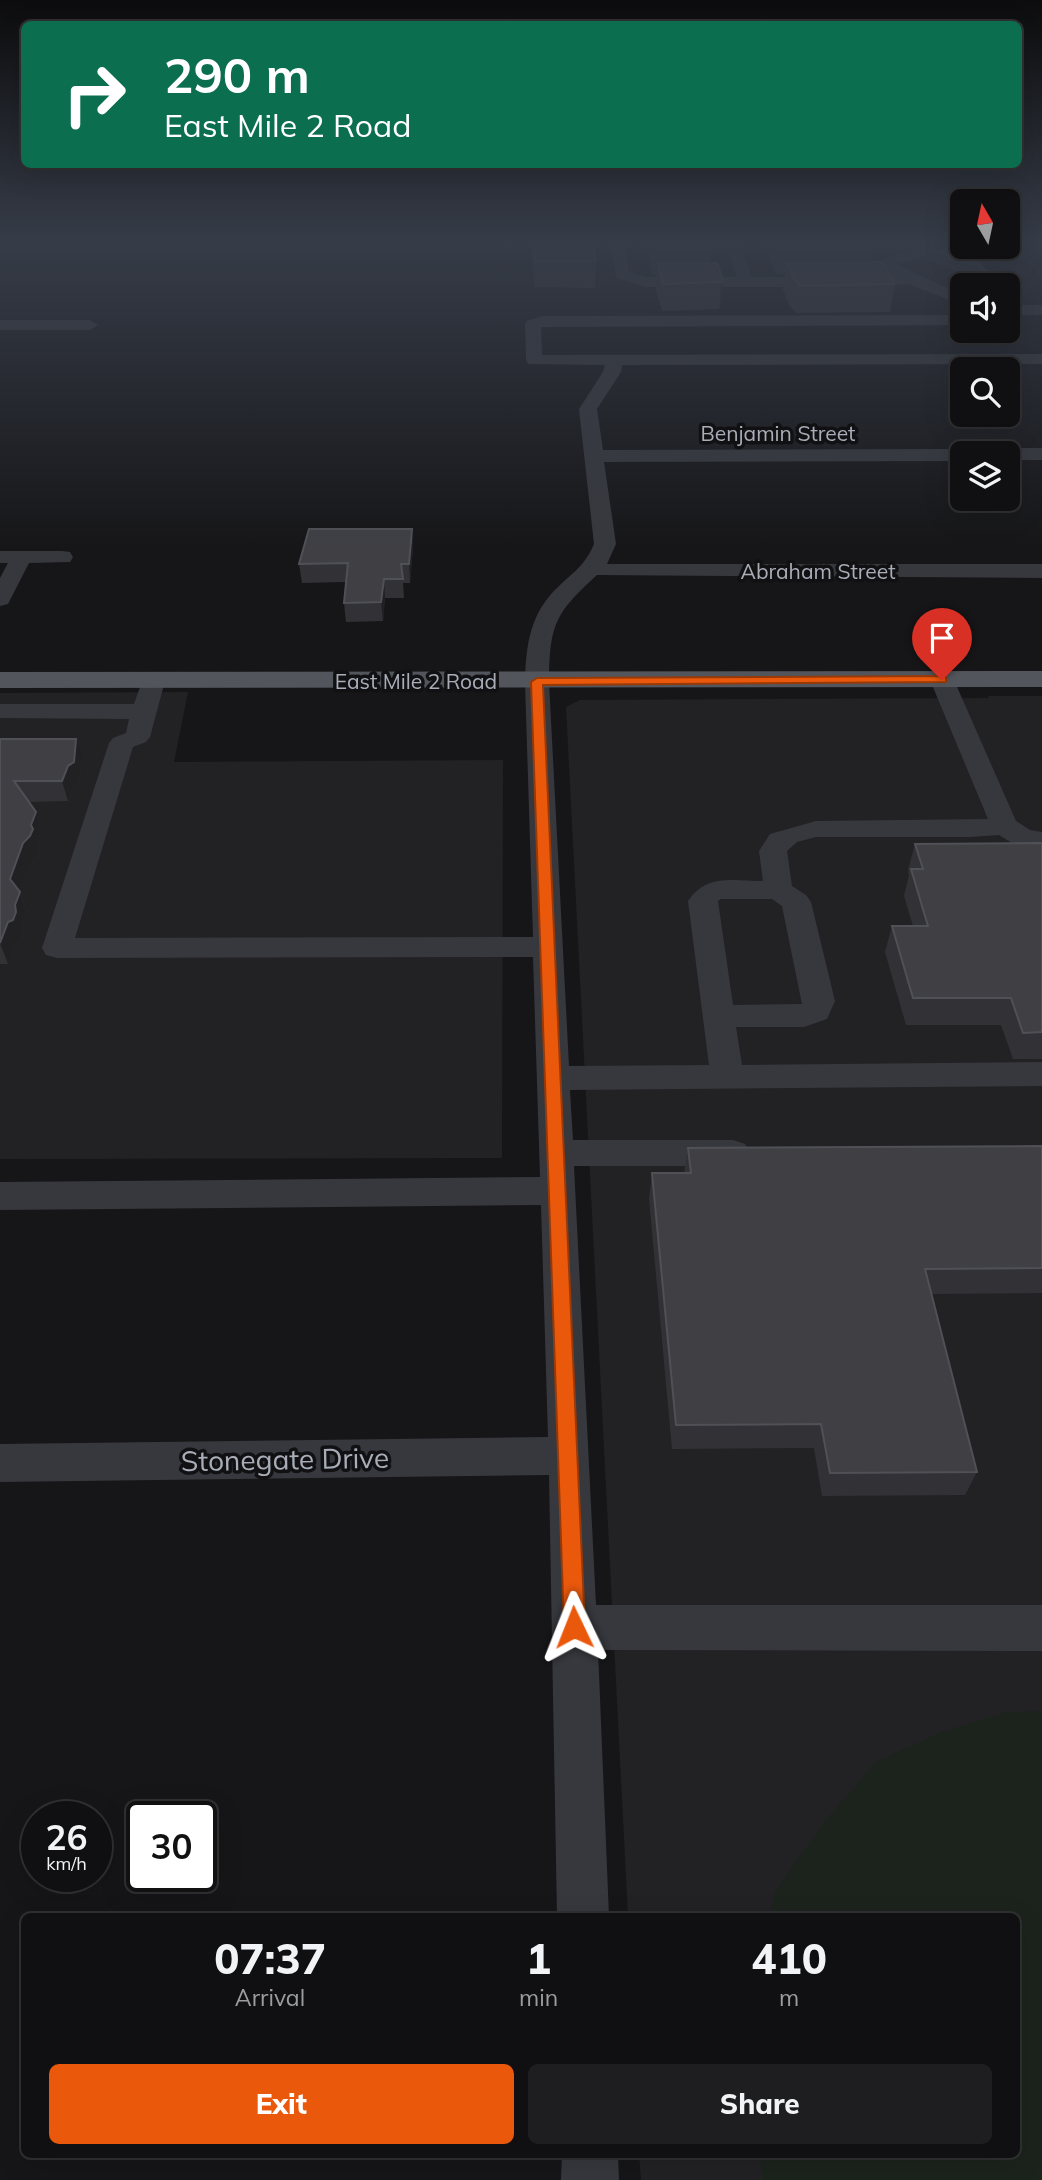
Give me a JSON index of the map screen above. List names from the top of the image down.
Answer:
{
  "streets": {
    "main road": ["East Mile 2 Road"],
    "street": ["Benjamin Street", "Abraham Street", "Stonegate Drive"]
  },
  "north": "top",
  "page": {
    "turn": ["290 m", "East Mile 2 Road"],
    "speed": "26 km/h",
    "limit": "30",
    "eta": [
      "07:37",
      "Arrival",
      "1",
      "min",
      "410",
      "m"
    ],
    "buttons": ["Exit", "Share"]
  }
}
